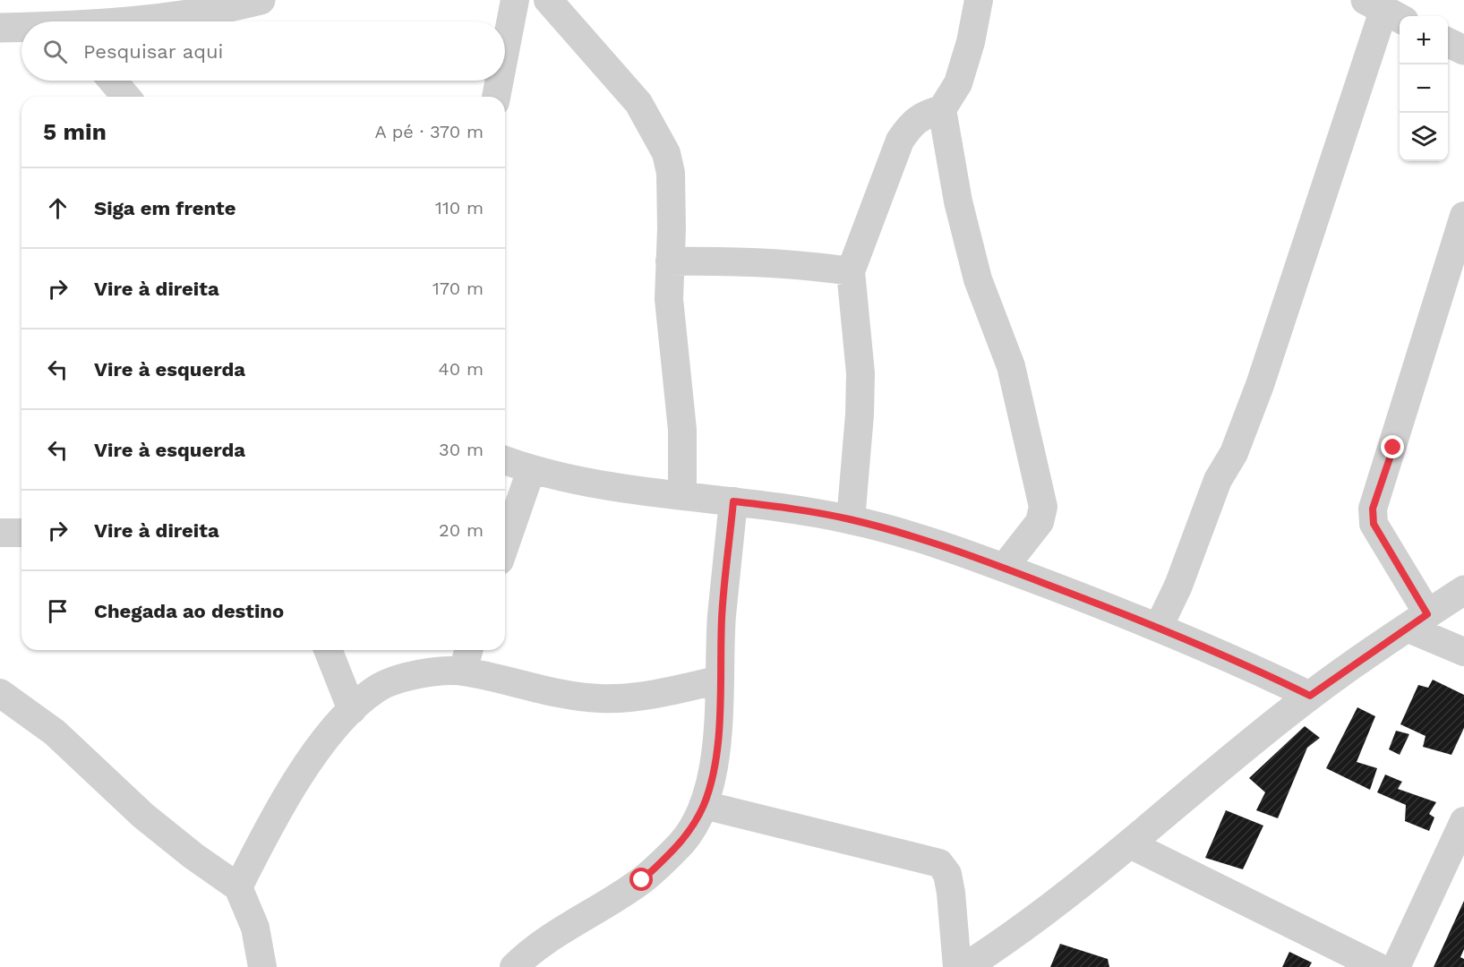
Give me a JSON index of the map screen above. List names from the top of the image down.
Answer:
{
  "page": {
    "map_buttons": ["+", "−"],
    "search": "Pesquisar aqui",
    "heading": ["5 min", "A pé · 370 m"],
    "list": [
      ["Siga em frente", "110 m"],
      ["Vire à direita", "170 m"],
      ["Vire à esquerda", "40 m"],
      ["Vire à esquerda", "30 m"],
      ["Vire à direita", "20 m"],
      "Chegada ao destino"
    ]
  }
}
